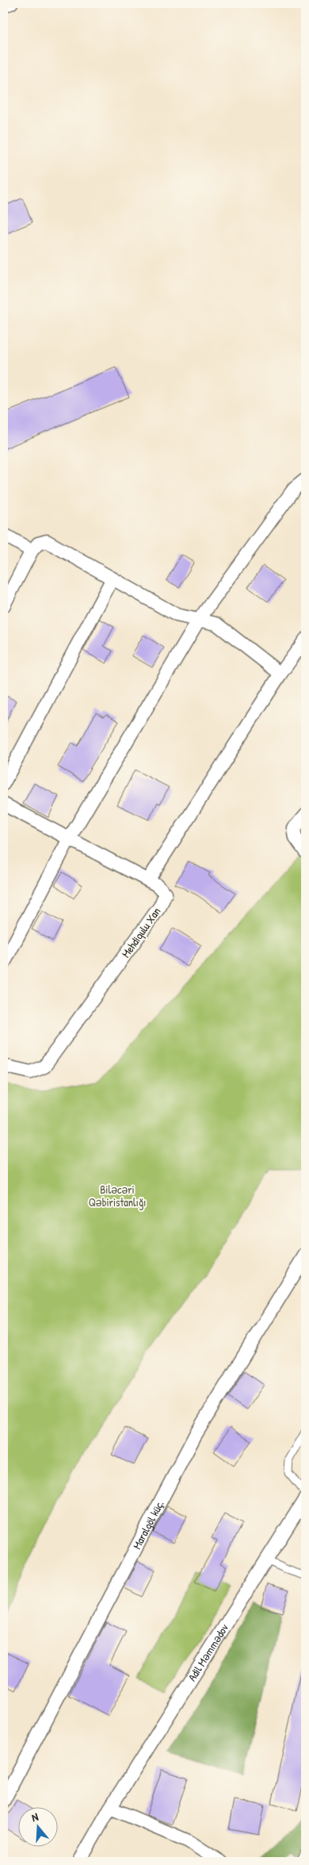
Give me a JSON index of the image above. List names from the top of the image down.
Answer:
{
  "streets": {
    "street": ["Mehdiqulu Xan", "Maralgöl küç.", "Adil Məmmədov"]
  },
  "parks": ["Biləcəri Qəbiristanlığı"],
  "north": "top"
}
